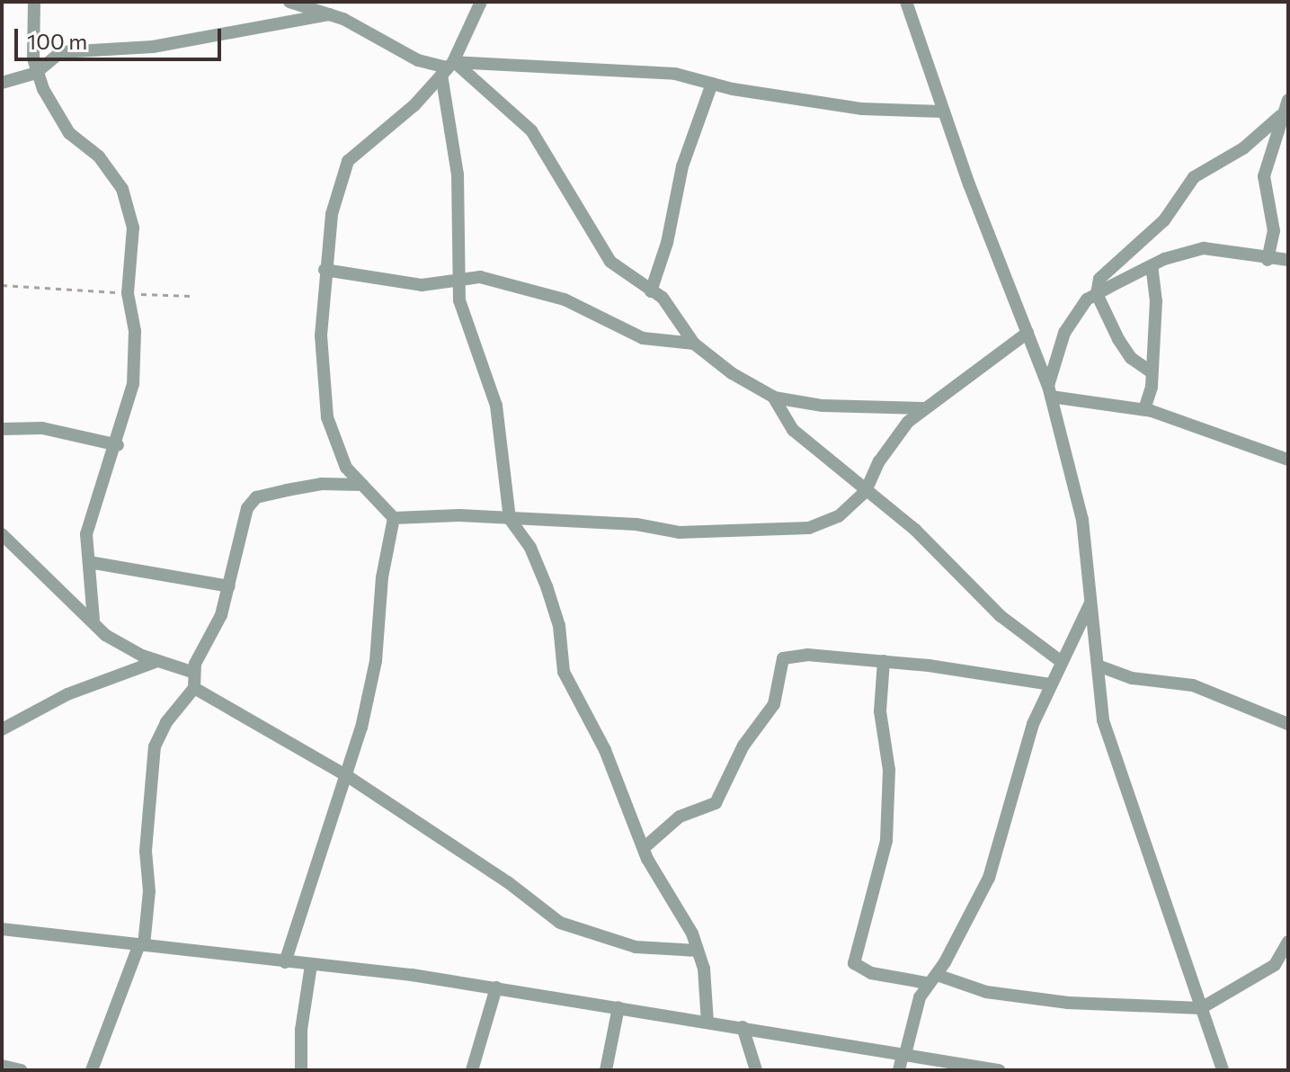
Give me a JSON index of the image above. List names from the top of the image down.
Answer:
{
  "scale_bar": "100 m"
}
